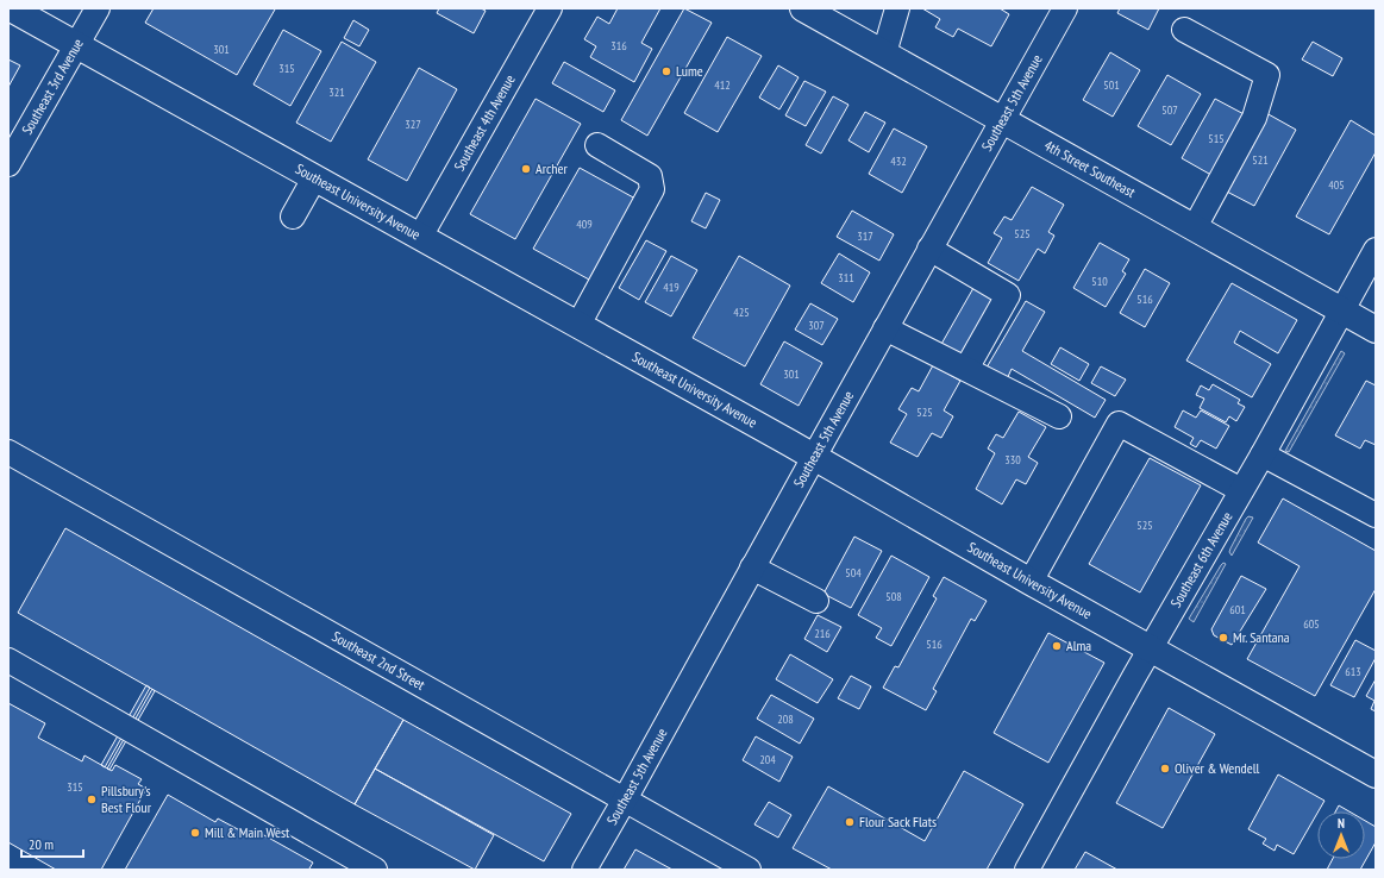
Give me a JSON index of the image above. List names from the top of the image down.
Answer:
{
  "streets": {
    "main road": ["4th Street Southeast", "Southeast University Avenue"],
    "street": [
      "Southeast 3rd Avenue",
      "Southeast 5th Avenue",
      "Southeast 4th Avenue",
      "Southeast 6th Avenue",
      "Southeast 2nd Street"
    ]
  },
  "crossings": [
    ["Southeast 3rd Avenue", "Southeast University Avenue"],
    ["Southeast 5th Avenue", "4th Street Southeast"],
    ["Southeast 5th Avenue", "Southeast University Avenue"],
    ["Southeast 5th Avenue", "Southeast 2nd Street"],
    ["Southeast 4th Avenue", "Southeast University Avenue"],
    ["4th Street Southeast", "Southeast 6th Avenue"],
    ["Southeast University Avenue", "Southeast 6th Avenue"]
  ],
  "places": [
    "Lume",
    "Archer",
    "Mr. Santana",
    "Alma",
    "Oliver & Wendell",
    "Pillsbury's Best Flour",
    "Flour Sack Flats",
    "Mill & Main West"
  ],
  "house_numbers": [
    "316",
    "301",
    "315",
    "412",
    "501",
    "321",
    "507",
    "327",
    "515",
    "521",
    "432",
    "405",
    "409",
    "525",
    "317",
    "311",
    "510",
    "419",
    "516",
    "425",
    "307",
    "301",
    "525",
    "330",
    "525",
    "504",
    "508",
    "601",
    "605",
    "216",
    "516",
    "613",
    "208",
    "204",
    "315"
  ],
  "scale_bar": "20 m",
  "north": "top"
}
